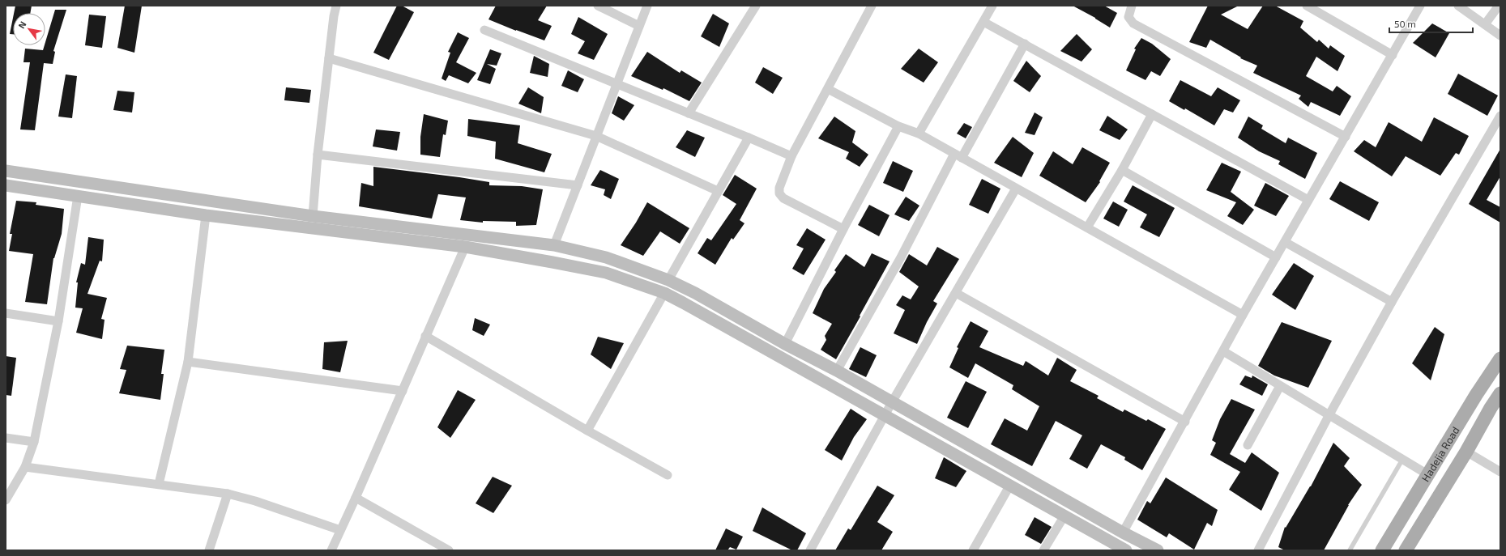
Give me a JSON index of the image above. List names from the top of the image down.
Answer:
{
  "streets": {
    "main road": ["Hadejia Road"]
  },
  "scale_bar": "50 m",
  "north": "top left"
}
